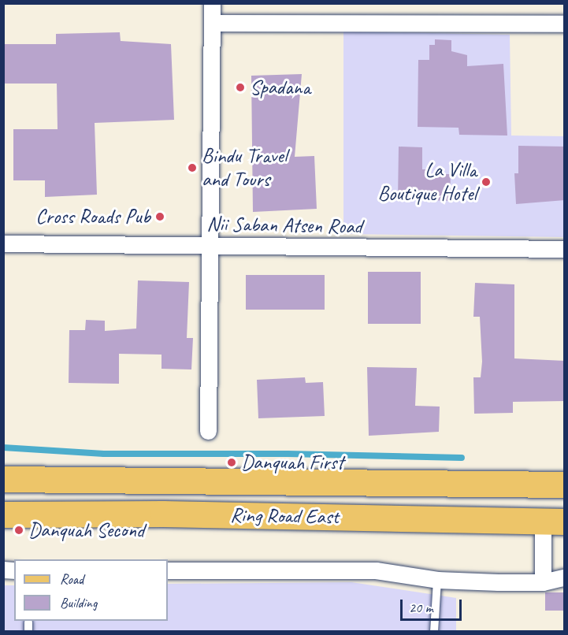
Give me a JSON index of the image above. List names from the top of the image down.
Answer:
{
  "streets": {
    "main road": ["Ring Road East"],
    "street": ["Nii Saban Atsen Road"]
  },
  "places": [
    "Spadana",
    "Bindu Travel and Tours",
    "La Villa Boutique Hotel",
    "Cross Roads Pub",
    "Danquah First",
    "Danquah Second"
  ],
  "legend": ["Road", "Building"],
  "scale_bar": "20 m"
}
